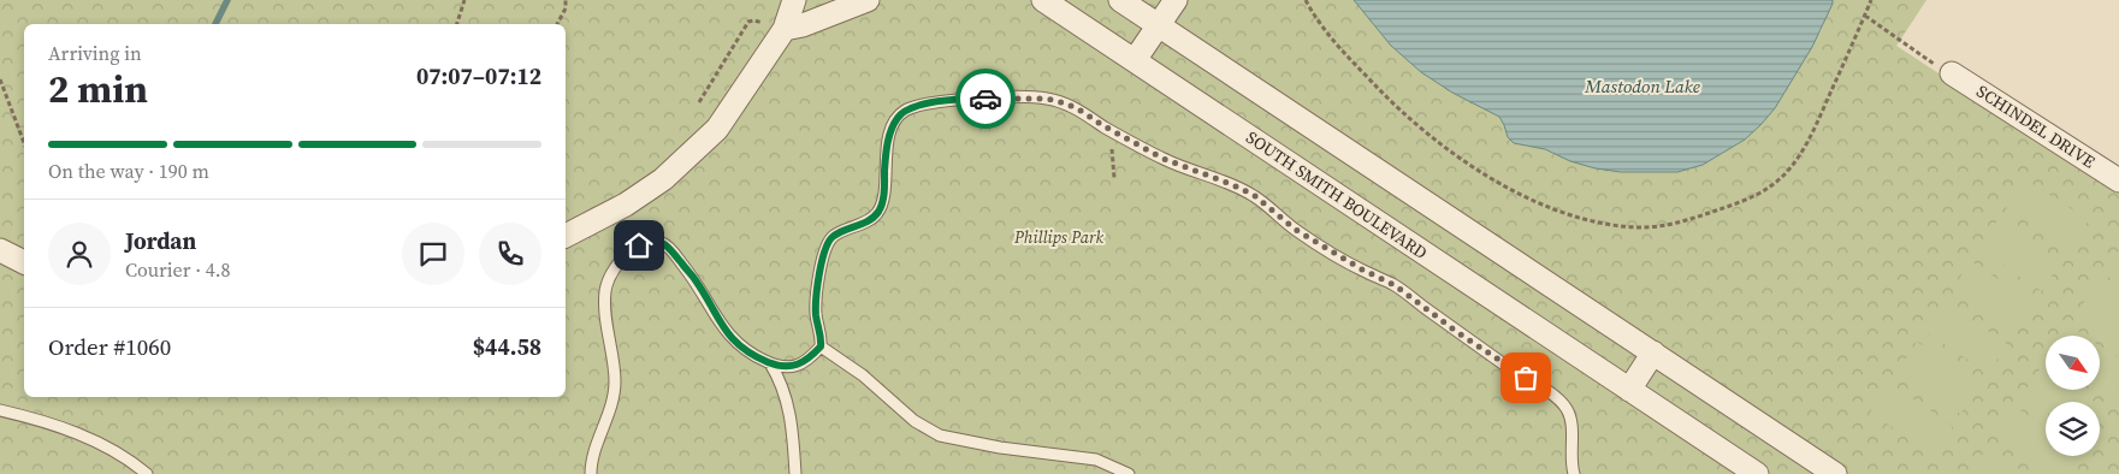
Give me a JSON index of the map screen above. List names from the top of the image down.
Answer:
{
  "streets": {
    "street": ["SCHINDEL DRIVE", "SOUTH SMITH BOULEVARD"]
  },
  "water": ["Mastodon Lake"],
  "parks": ["Phillips Park"],
  "north": "bottom right",
  "page": {
    "heading": ["2 min", "Arriving in", "07:07–07:12"],
    "panel": [
      "Jordan",
      "Courier · 4.8",
      "Order #1060",
      "$44.58"
    ],
    "bar": "On the way · 190 m"
  }
}
